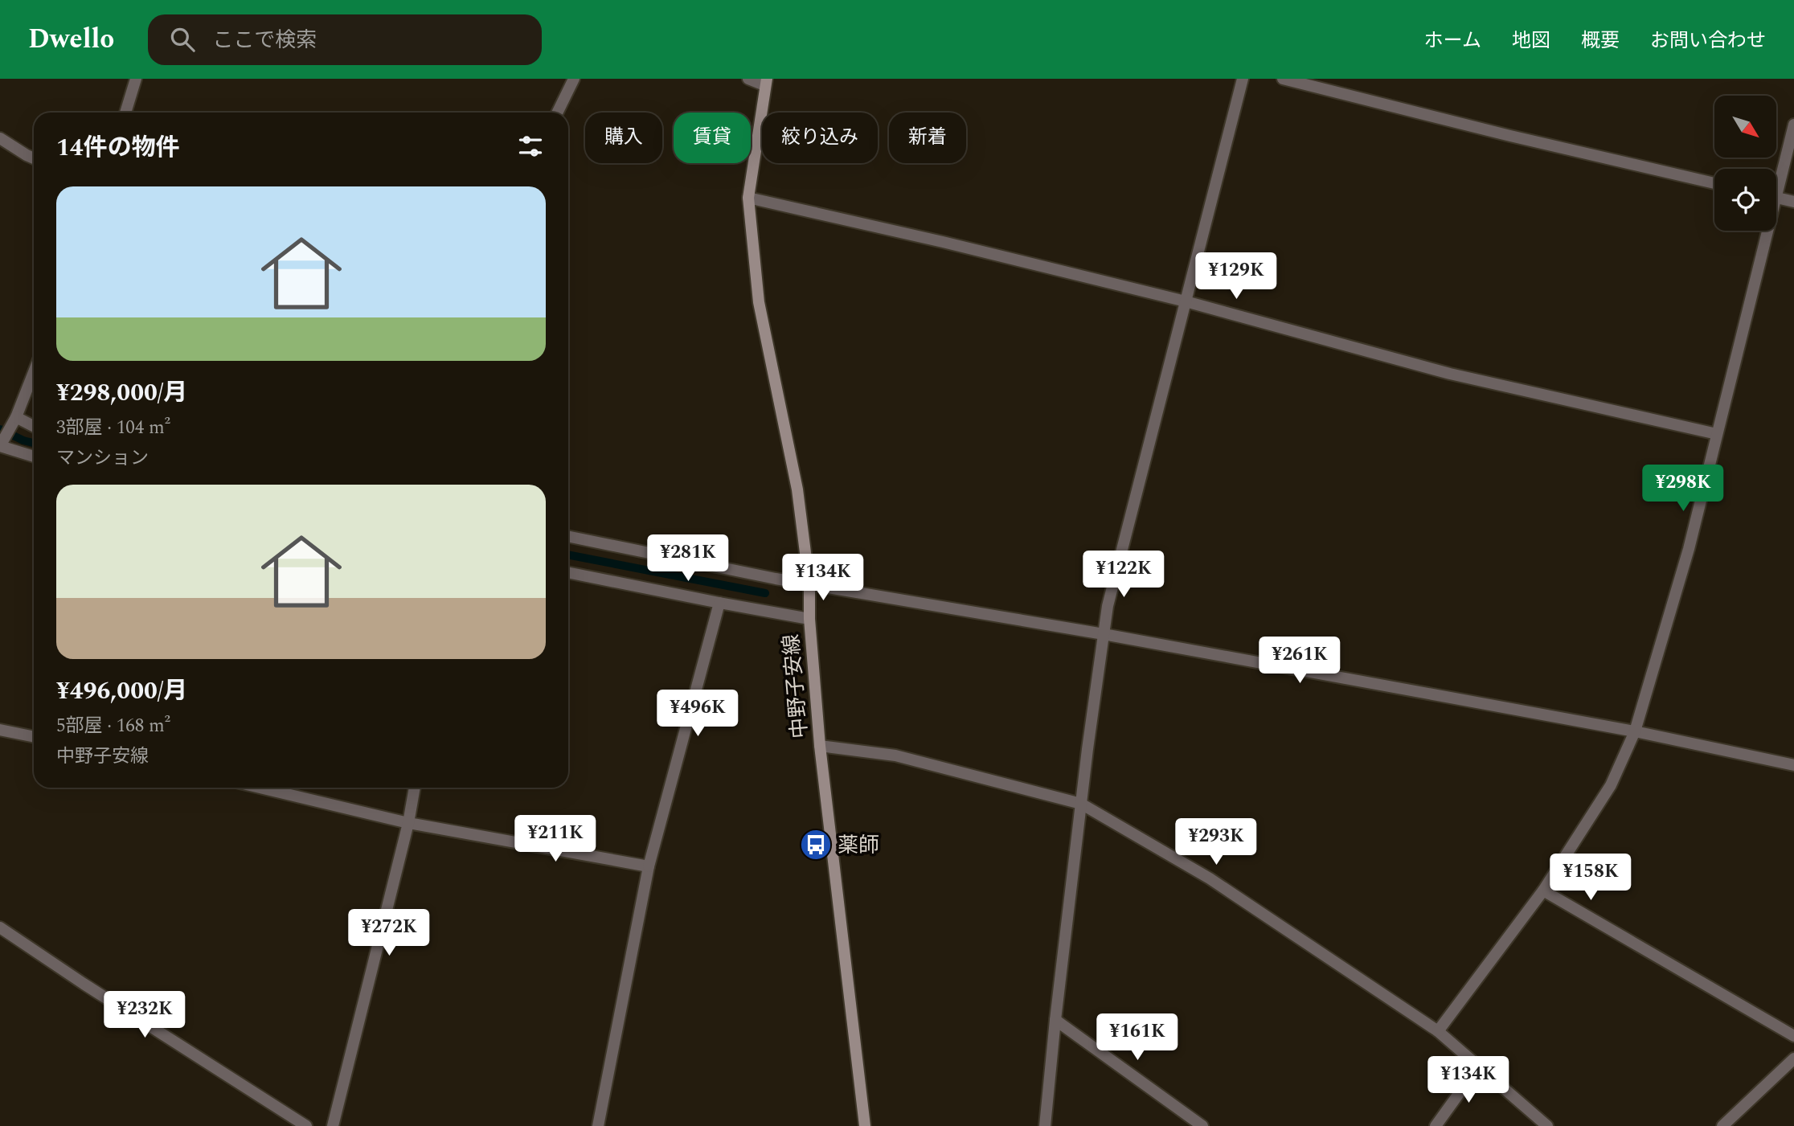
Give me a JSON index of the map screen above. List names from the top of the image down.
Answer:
{
  "streets": {
    "main road": ["中野子安線"]
  },
  "places": {
    "bus stop": ["薬師"]
  },
  "north": "bottom right",
  "page": {
    "header": "Dwello",
    "search": "ここで検索",
    "nav": [
      "ホーム",
      "地図",
      "概要",
      "お問い合わせ"
    ],
    "chip": [
      "購入",
      "賃貸",
      "絞り込み",
      "新着"
    ],
    "heading": "14件の物件",
    "list": [
      {
        "name": "¥298,000/月",
        "note": "3部屋 · 104 m² · マンション"
      },
      {
        "name": "¥496,000/月",
        "note": "5部屋 · 168 m² · 中野子安線"
      }
    ],
    "price": [
      "¥129K",
      "¥298K",
      "¥281K",
      "¥122K",
      "¥134K",
      "¥261K",
      "¥496K",
      "¥211K",
      "¥293K",
      "¥158K",
      "¥272K",
      "¥232K",
      "¥161K",
      "¥134K"
    ]
  }
}
